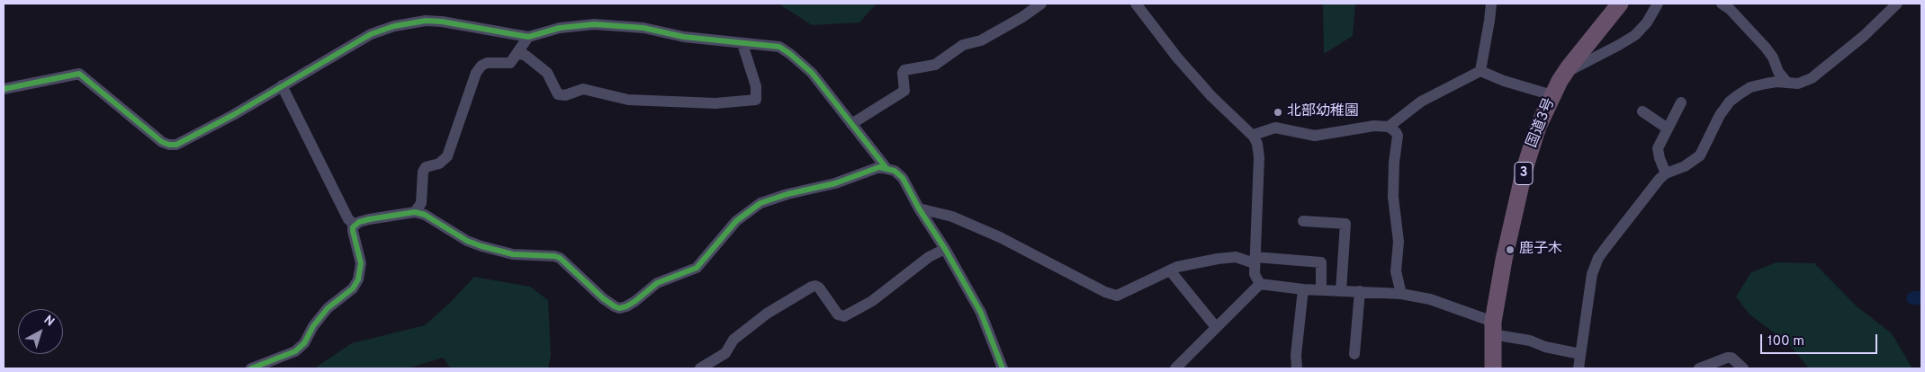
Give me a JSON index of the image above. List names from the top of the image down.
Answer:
{
  "streets": {
    "highway": ["国道3号", "3"]
  },
  "places": ["北部幼稚園", "鹿子木"],
  "scale_bar": "100 m",
  "north": "top right"
}
